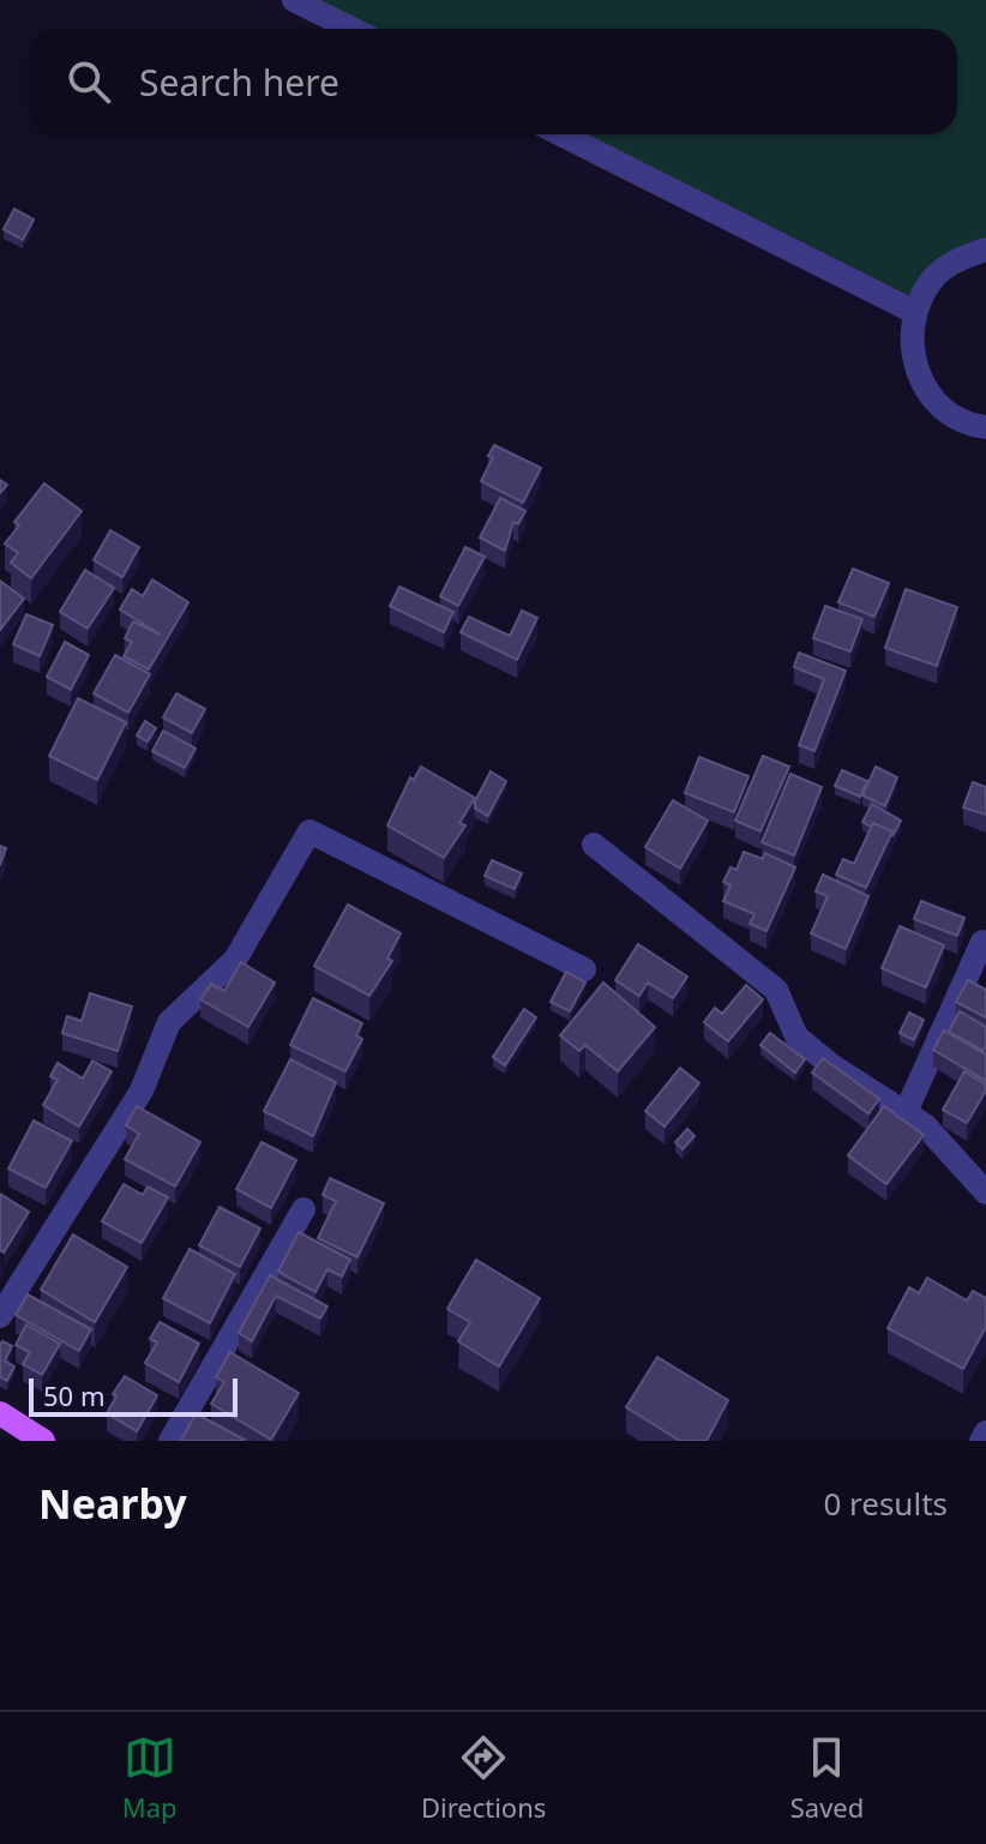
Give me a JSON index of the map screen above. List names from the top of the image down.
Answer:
{
  "scale_bar": "50 m",
  "page": {
    "search": "Search here",
    "scale": "50 m",
    "heading": ["Nearby", "0 results"],
    "nav": ["Map", "Directions", "Saved"]
  }
}
